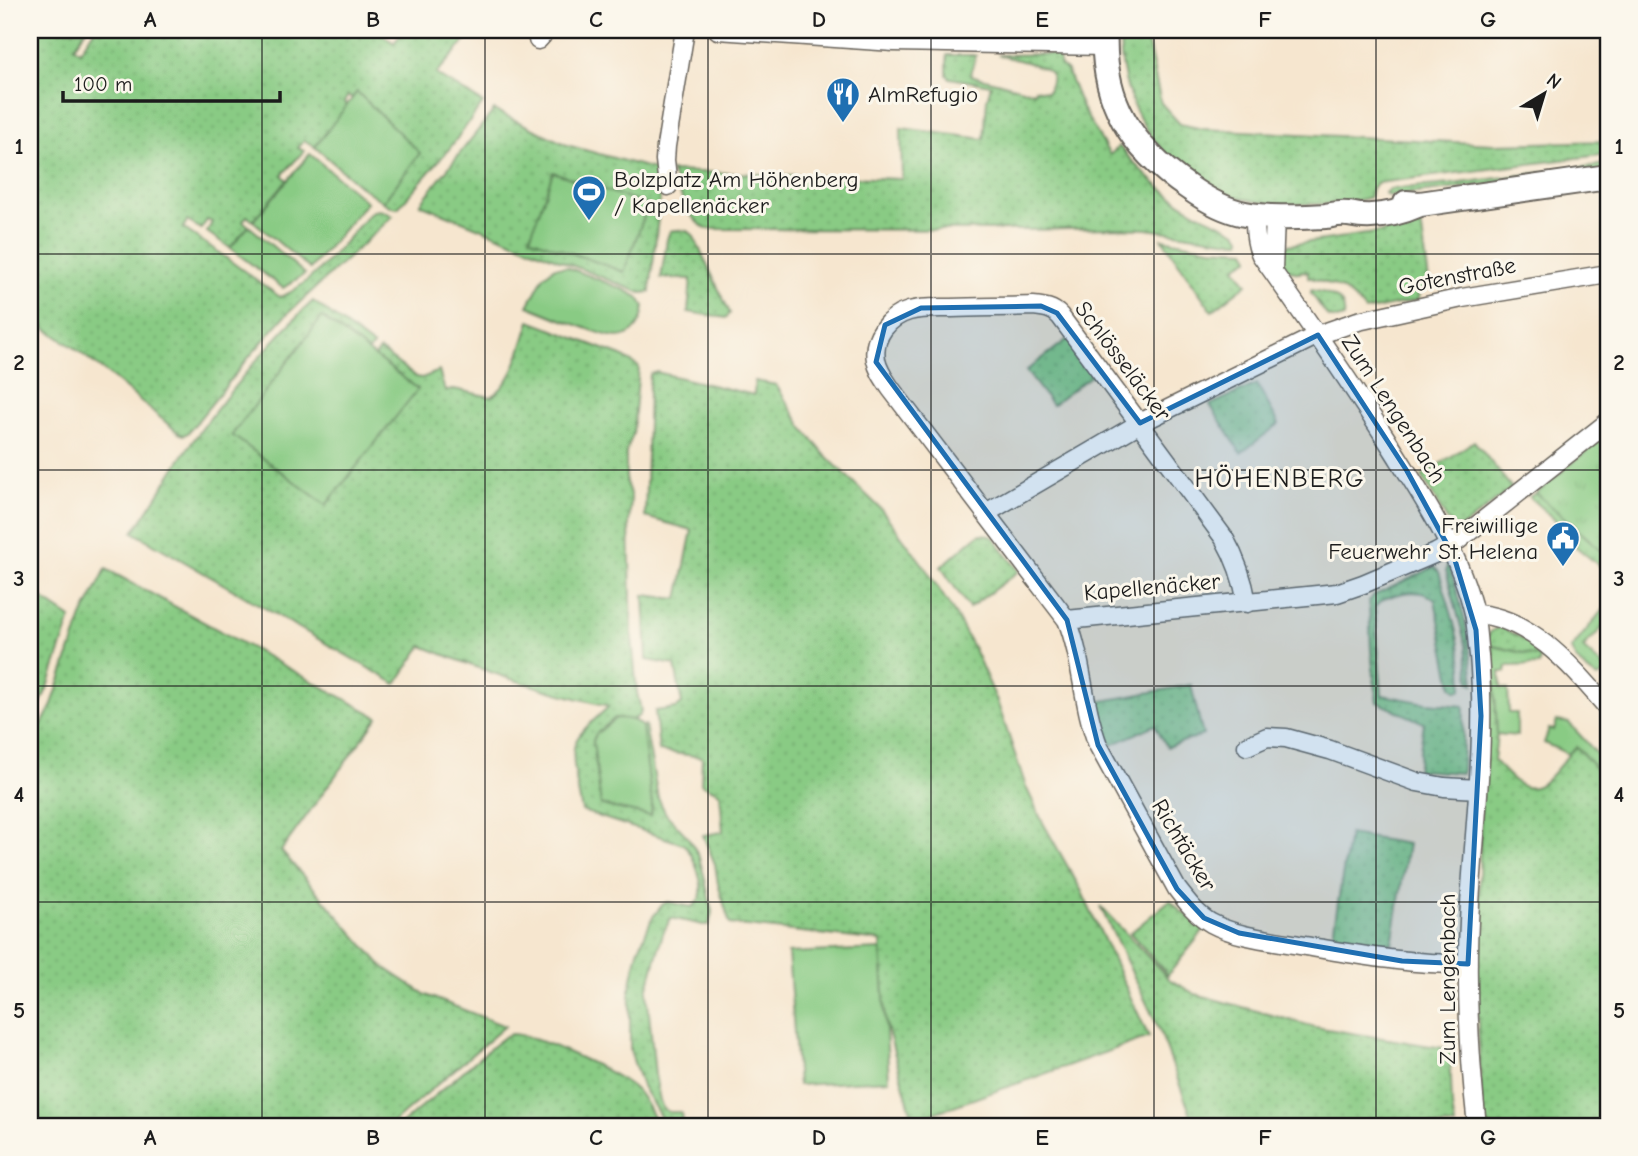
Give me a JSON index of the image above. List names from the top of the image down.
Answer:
{
  "streets": {
    "street": [
      "Gotenstraße",
      "Schlösseläcker",
      "Zum Lengenbach",
      "Kapellenäcker",
      "Richtäcker"
    ]
  },
  "crossings": [
    ["Gotenstraße", "Zum Lengenbach"],
    ["Schlösseläcker", "Kapellenäcker"],
    ["Zum Lengenbach", "Kapellenäcker"],
    ["Zum Lengenbach", "Richtäcker"],
    ["Kapellenäcker", "Richtäcker"]
  ],
  "districts": ["HÖHENBERG"],
  "places": {
    "restaurant": ["AlmRefugio"],
    "sports": ["Bolzplatz Am Höhenberg / Kapellenäcker"],
    "public building": ["Freiwillige Feuerwehr St. Helena"]
  },
  "scale_bar": "100 m",
  "north": "top right",
  "grid": {
    "columns": [
      "A",
      "B",
      "C",
      "D",
      "E",
      "F",
      "G"
    ],
    "rows": [
      "1",
      "2",
      "3",
      "4",
      "5"
    ]
  }
}
